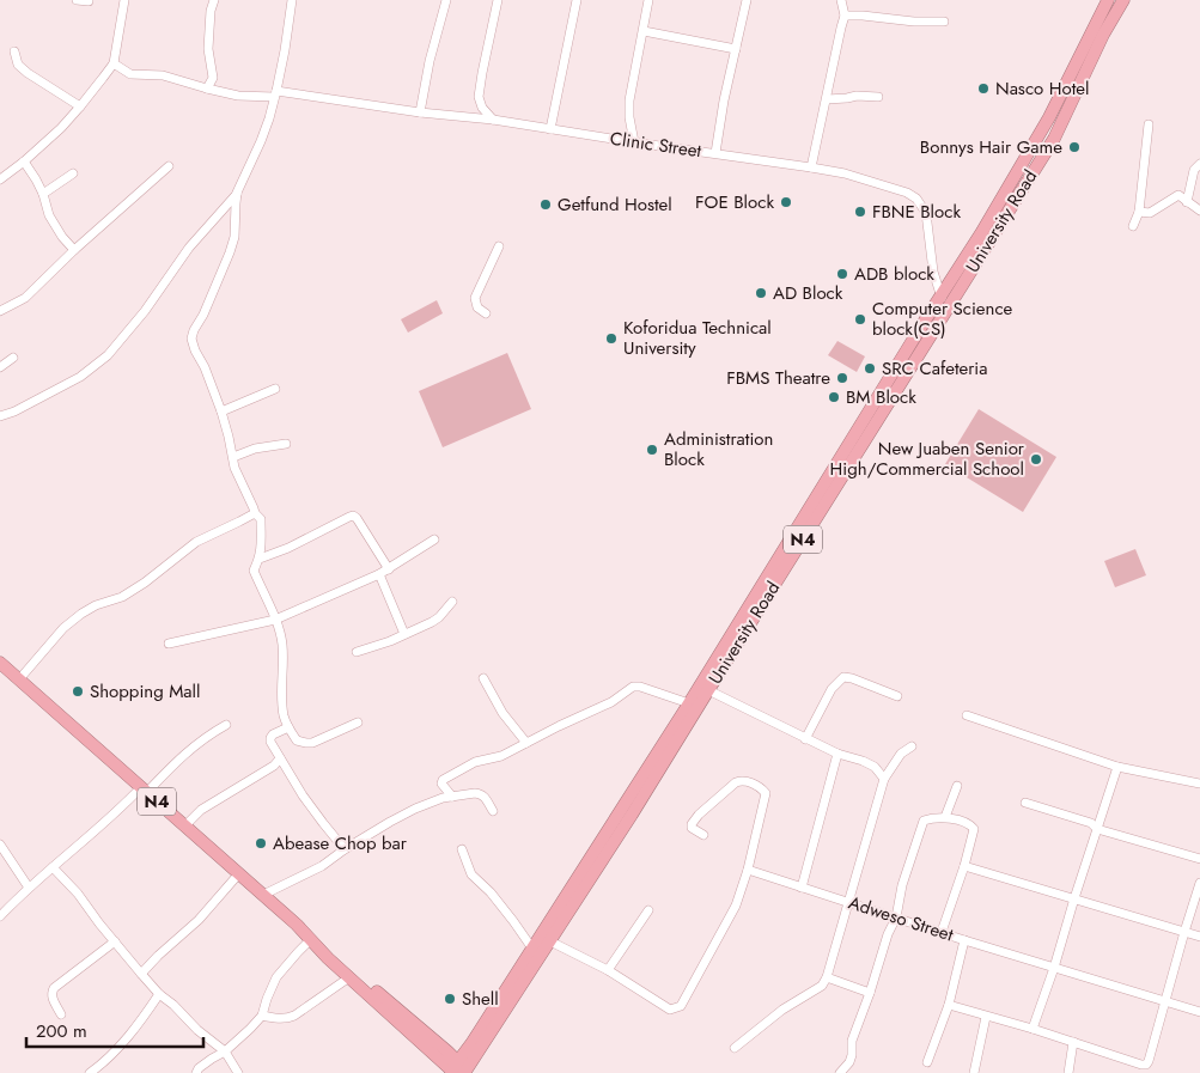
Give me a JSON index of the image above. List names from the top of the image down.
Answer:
{
  "streets": {
    "highway": ["University Road", "N4"],
    "street": ["Clinic Street", "Adweso Street"]
  },
  "crossings": [
    ["Clinic Street", "University Road"],
    ["University Road", "N4"]
  ],
  "places": [
    "Nasco Hotel",
    "Bonnys Hair Game",
    "FOE Block",
    "Getfund Hostel",
    "FBNE Block",
    "ADB block",
    "AD Block",
    "Computer Science block(CS)",
    "Koforidua Technical University",
    "SRC Cafeteria",
    "FBMS Theatre",
    "BM Block",
    "Administration Block",
    "New Juaben Senior High/Commercial School",
    "Shopping Mall",
    "Abease Chop bar",
    "Shell"
  ],
  "scale_bar": "200 m"
}
